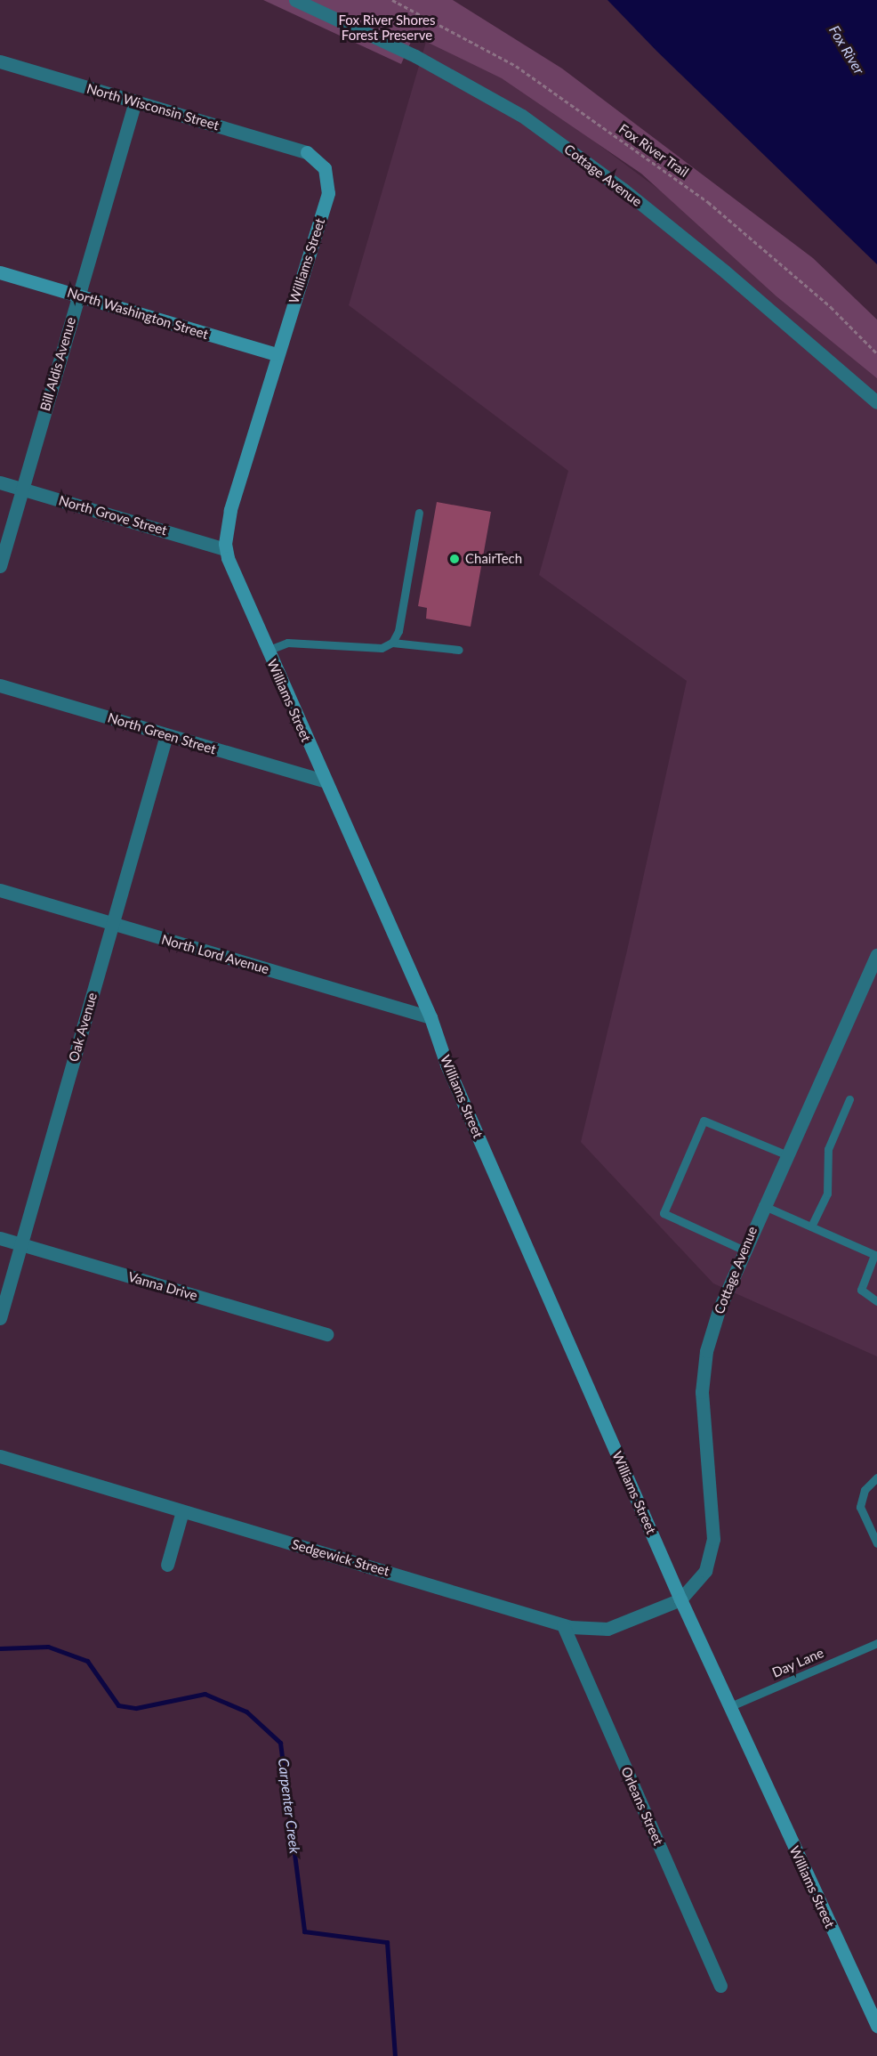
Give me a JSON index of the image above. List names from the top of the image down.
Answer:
{
  "streets": {
    "street": [
      "North Wisconsin Street",
      "Cottage Avenue",
      "Williams Street",
      "North Washington Street",
      "Bill Aldis Avenue",
      "North Grove Street",
      "North Green Street",
      "North Lord Avenue",
      "Oak Avenue",
      "Vanna Drive",
      "Sedgewick Street",
      "Orleans Street"
    ],
    "lane": ["Day Lane"],
    "path": ["Fox River Trail"]
  },
  "crossings": [
    ["North Wisconsin Street", "Williams Street"],
    ["North Wisconsin Street", "Bill Aldis Avenue"],
    ["Cottage Avenue", "Williams Street"],
    ["Cottage Avenue", "Sedgewick Street"],
    ["Williams Street", "North Washington Street"],
    ["Williams Street", "North Grove Street"],
    ["Williams Street", "North Green Street"],
    ["Williams Street", "North Lord Avenue"],
    ["Williams Street", "Sedgewick Street"],
    ["Williams Street", "Day Lane"],
    ["North Washington Street", "Bill Aldis Avenue"],
    ["Bill Aldis Avenue", "North Grove Street"],
    ["North Green Street", "Oak Avenue"],
    ["North Lord Avenue", "Oak Avenue"],
    ["Oak Avenue", "Vanna Drive"],
    ["Sedgewick Street", "Orleans Street"]
  ],
  "water": ["Fox River", "Carpenter Creek"],
  "parks": ["Fox River Shores Forest Preserve"],
  "places": ["ChairTech"]
}
